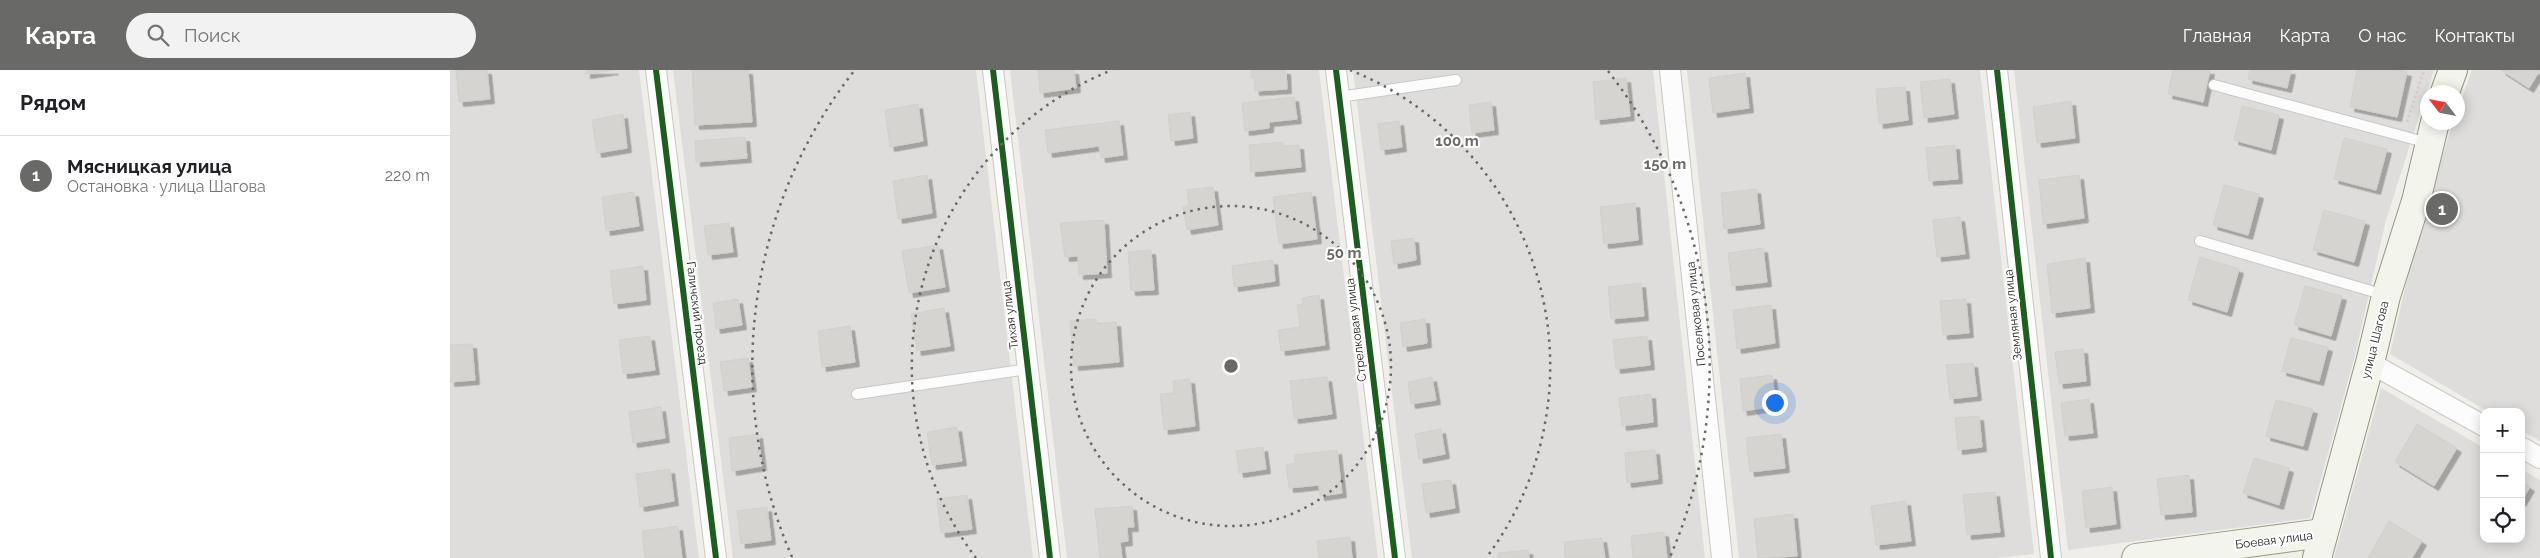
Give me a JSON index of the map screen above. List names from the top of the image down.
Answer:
{
  "streets": {
    "main road": ["улица Шагова", "Боевая улица"],
    "street": [
      "Галичский проезд",
      "Поселковая улица",
      "Тихая улица",
      "Земляная улица",
      "Стрелковая улица"
    ]
  },
  "crossings": [
    ["улица Шагова", "Боевая улица"]
  ],
  "north": "top left",
  "page": {
    "header": "Карта",
    "search": "Поиск",
    "nav": [
      "Главная",
      "Карта",
      "О нас",
      "Контакты"
    ],
    "heading": "Рядом",
    "list": [
      {
        "mark": "1",
        "name": "Мясницкая улица",
        "note": "Остановка · улица Шагова",
        "value": "220 m"
      }
    ],
    "pins": "1",
    "map_buttons": ["+", "−"]
  },
  "rings": ["100 m", "150 m", "50 m"]
}
